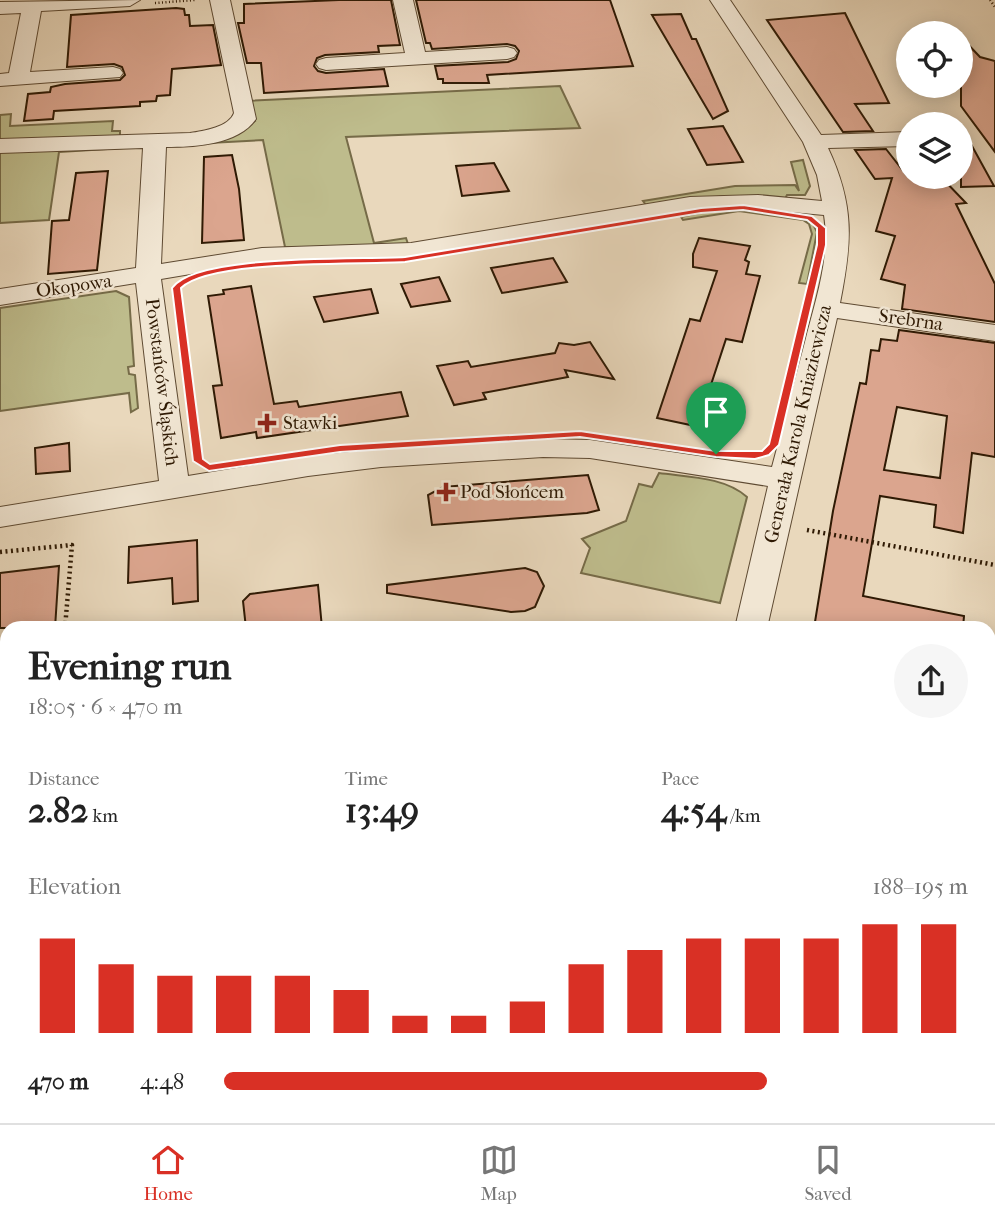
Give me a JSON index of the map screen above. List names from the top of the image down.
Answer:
{
  "streets": {
    "street": [
      "Okopowa",
      "Srebrna",
      "Powstańców Śląskich",
      "Generała Karola Kniaziewicza"
    ]
  },
  "crossings": [
    ["Okopowa", "Powstańców Śląskich"],
    ["Okopowa", "Generała Karola Kniaziewicza"],
    ["Srebrna", "Generała Karola Kniaziewicza"],
    ["Powstańców Śląskich", "Generała Karola Kniaziewicza"]
  ],
  "places": {
    "health": ["Stawki", "Pod Słońcem"]
  },
  "page": {
    "heading": ["Evening run", "18:05 · 6 × 470 m"],
    "stats": [
      ["Distance", "2.82 km"],
      ["Time", "13:49"],
      ["Pace", "4:54 /km"]
    ],
    "chart": ["Elevation", "188–195 m"],
    "list": [
      {
        "name": "470 m",
        "note": "4:48"
      }
    ],
    "tabs": ["Home", "Map", "Saved"]
  }
}
